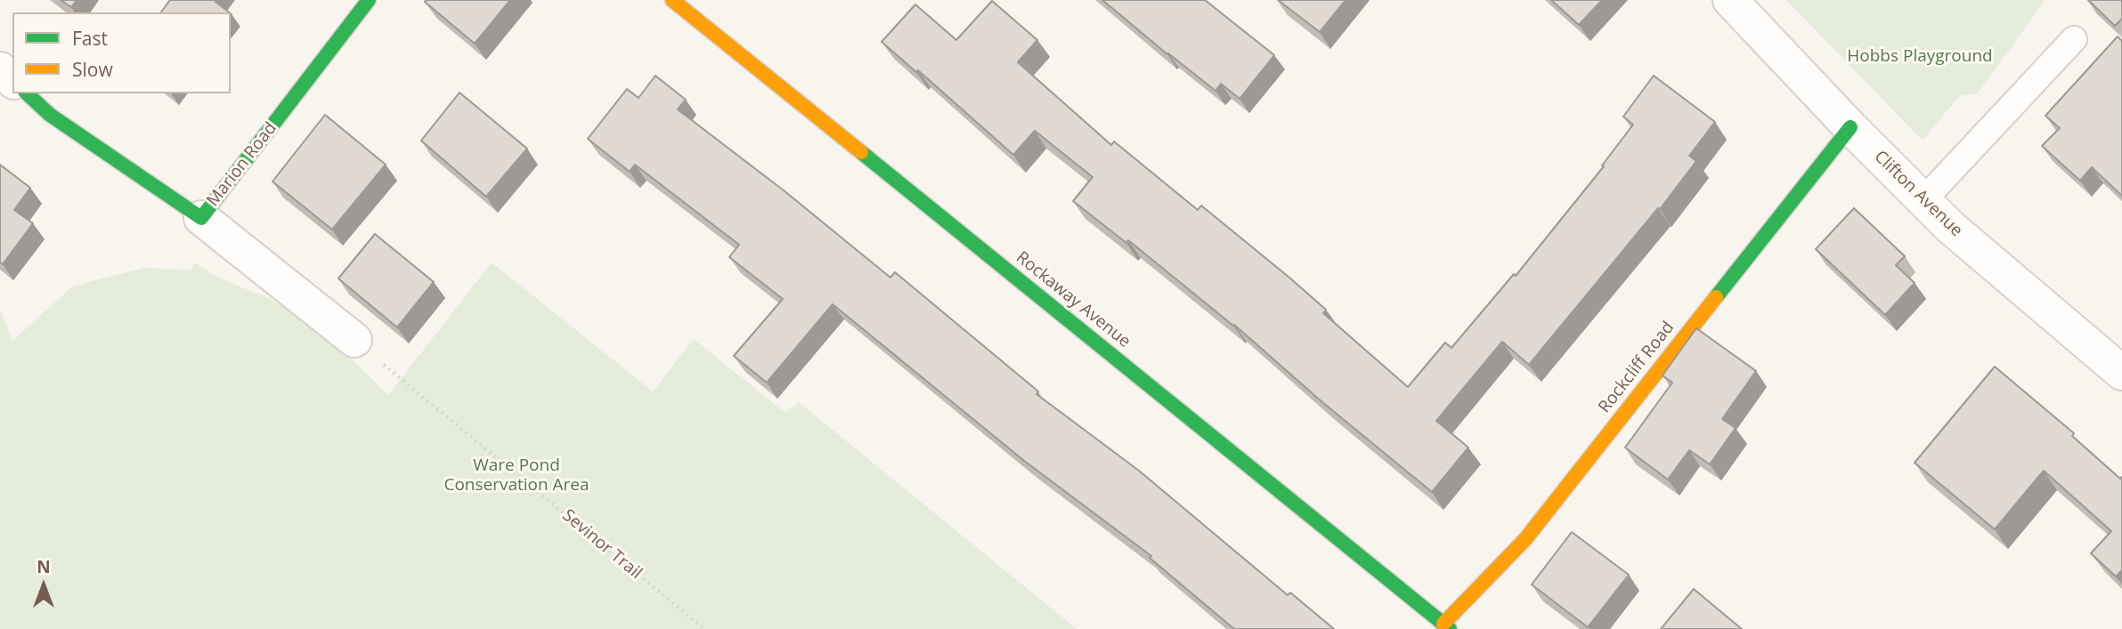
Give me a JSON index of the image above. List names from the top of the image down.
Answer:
{
  "streets": {
    "street": [
      "Marion Road",
      "Clifton Avenue",
      "Rockaway Avenue",
      "Rockcliff Road"
    ],
    "path": ["Sevinor Trail"]
  },
  "crossings": [
    ["Clifton Avenue", "Rockcliff Road"],
    ["Rockaway Avenue", "Rockcliff Road"]
  ],
  "parks": ["Hobbs Playground", "Ware Pond Conservation Area"],
  "legend": ["Fast", "Slow"],
  "north": "top"
}
